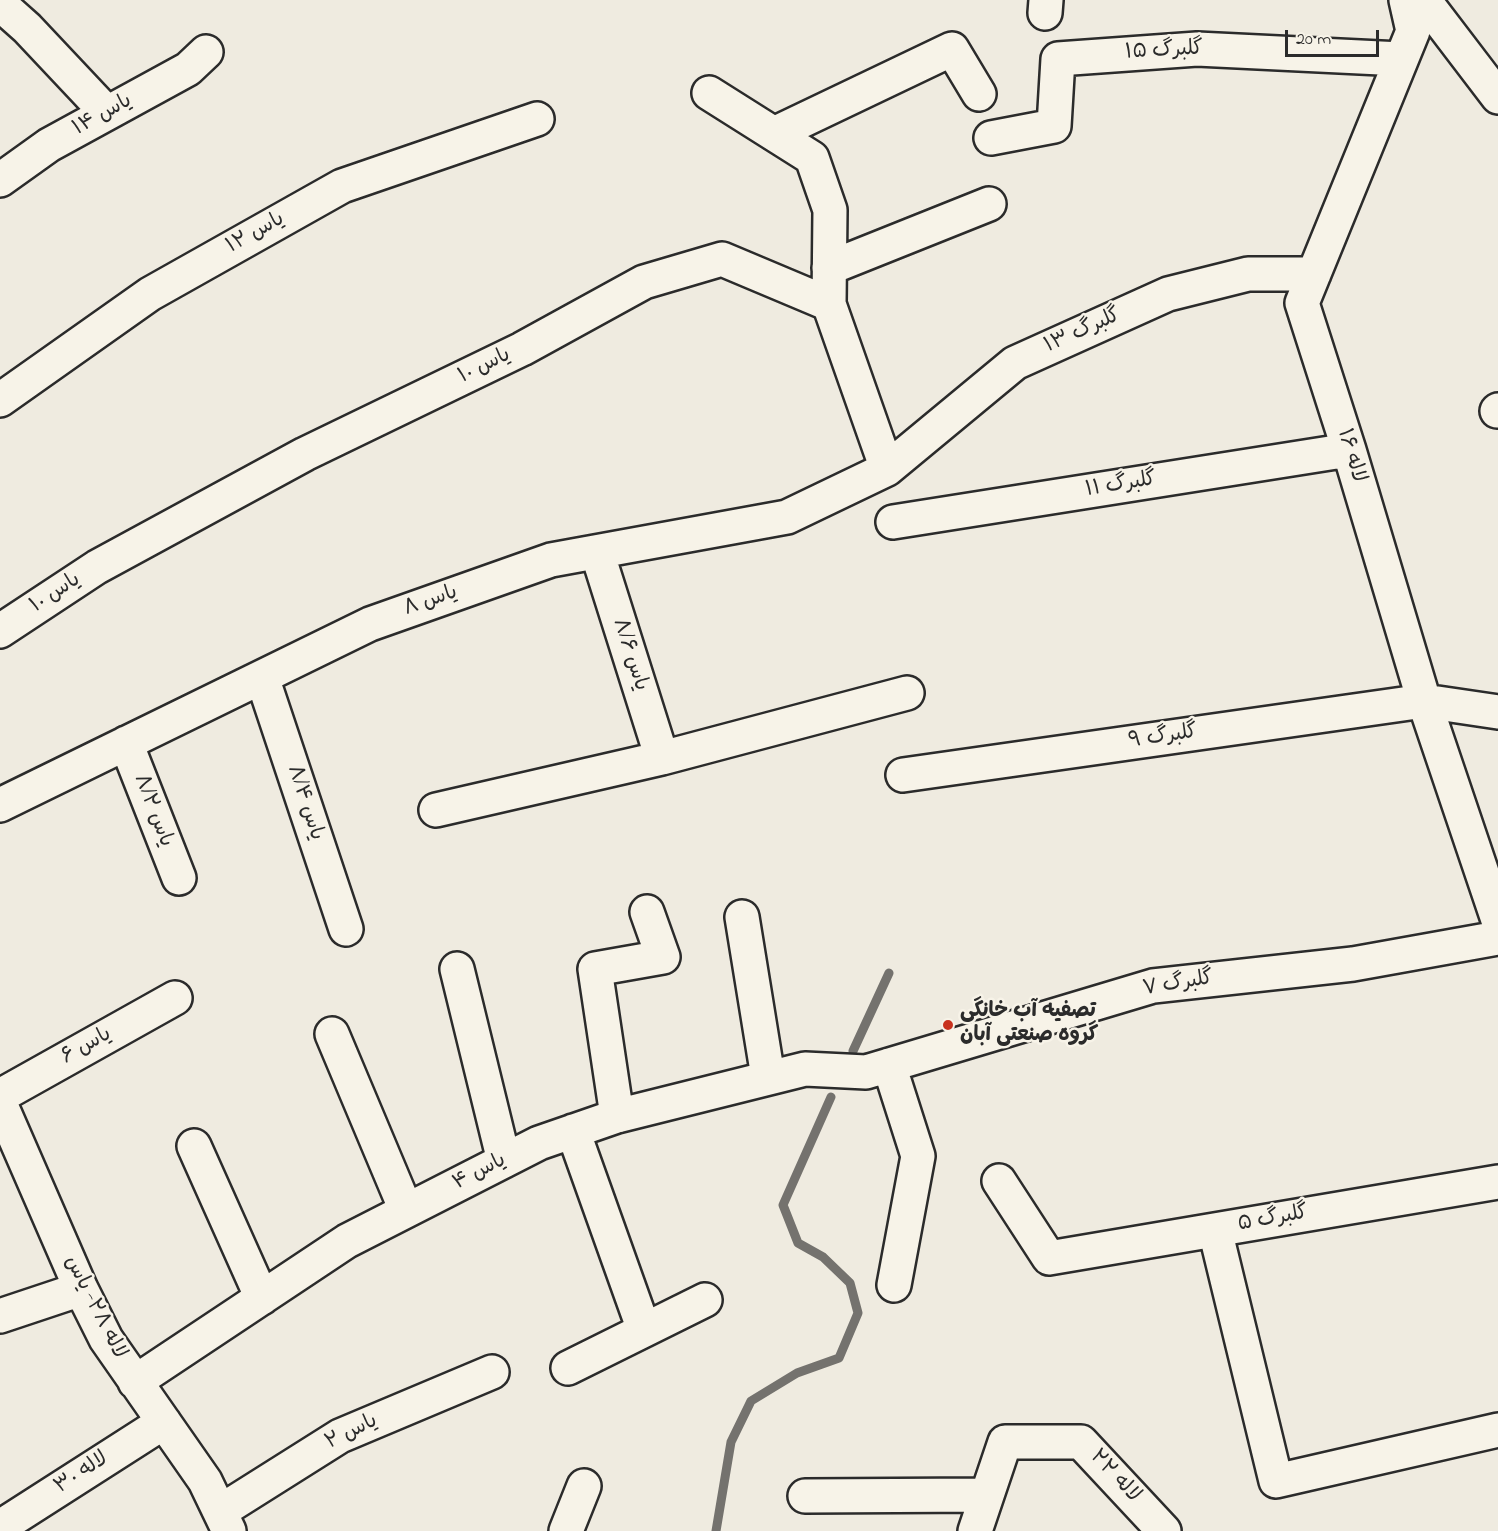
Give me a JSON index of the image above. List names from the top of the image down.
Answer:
{
  "streets": {
    "street": [
      "گلبرگ ۱۵",
      "یاس ۱۴",
      "یاس ۱۲",
      "گلبرگ ۱۳",
      "یاس ۱۰",
      "لاله ۱۶",
      "گلبرگ ۱۱",
      "یاس ۸",
      "یاس ۸/۶",
      "گلبرگ ۹",
      "یاس ۸/۴",
      "یاس ۸/۲",
      "گلبرگ ۷",
      "یاس ۶",
      "یاس ۴",
      "گلبرگ ۵",
      "لاله ۲۸- یاس",
      "یاس ۲",
      "لاله ۳۰",
      "لاله ۲۲"
    ]
  },
  "crossings": [
    ["گلبرگ ۱۵", "لاله ۱۶"],
    ["گلبرگ ۱۳", "لاله ۱۶"],
    ["گلبرگ ۱۳", "یاس ۸"],
    ["لاله ۱۶", "گلبرگ ۱۱"],
    ["لاله ۱۶", "گلبرگ ۹"],
    ["یاس ۸", "یاس ۸/۶"],
    ["یاس ۸", "یاس ۸/۴"],
    ["یاس ۸", "یاس ۸/۲"],
    ["گلبرگ ۷", "یاس ۴"],
    ["یاس ۴", "لاله ۲۸- یاس"],
    ["لاله ۲۸- یاس", "یاس ۲"],
    ["لاله ۲۸- یاس", "لاله ۳۰"]
  ],
  "places": ["تصفیه آب خانگی گروه صنعتی آبان"],
  "scale_bar": "20 m"
}
